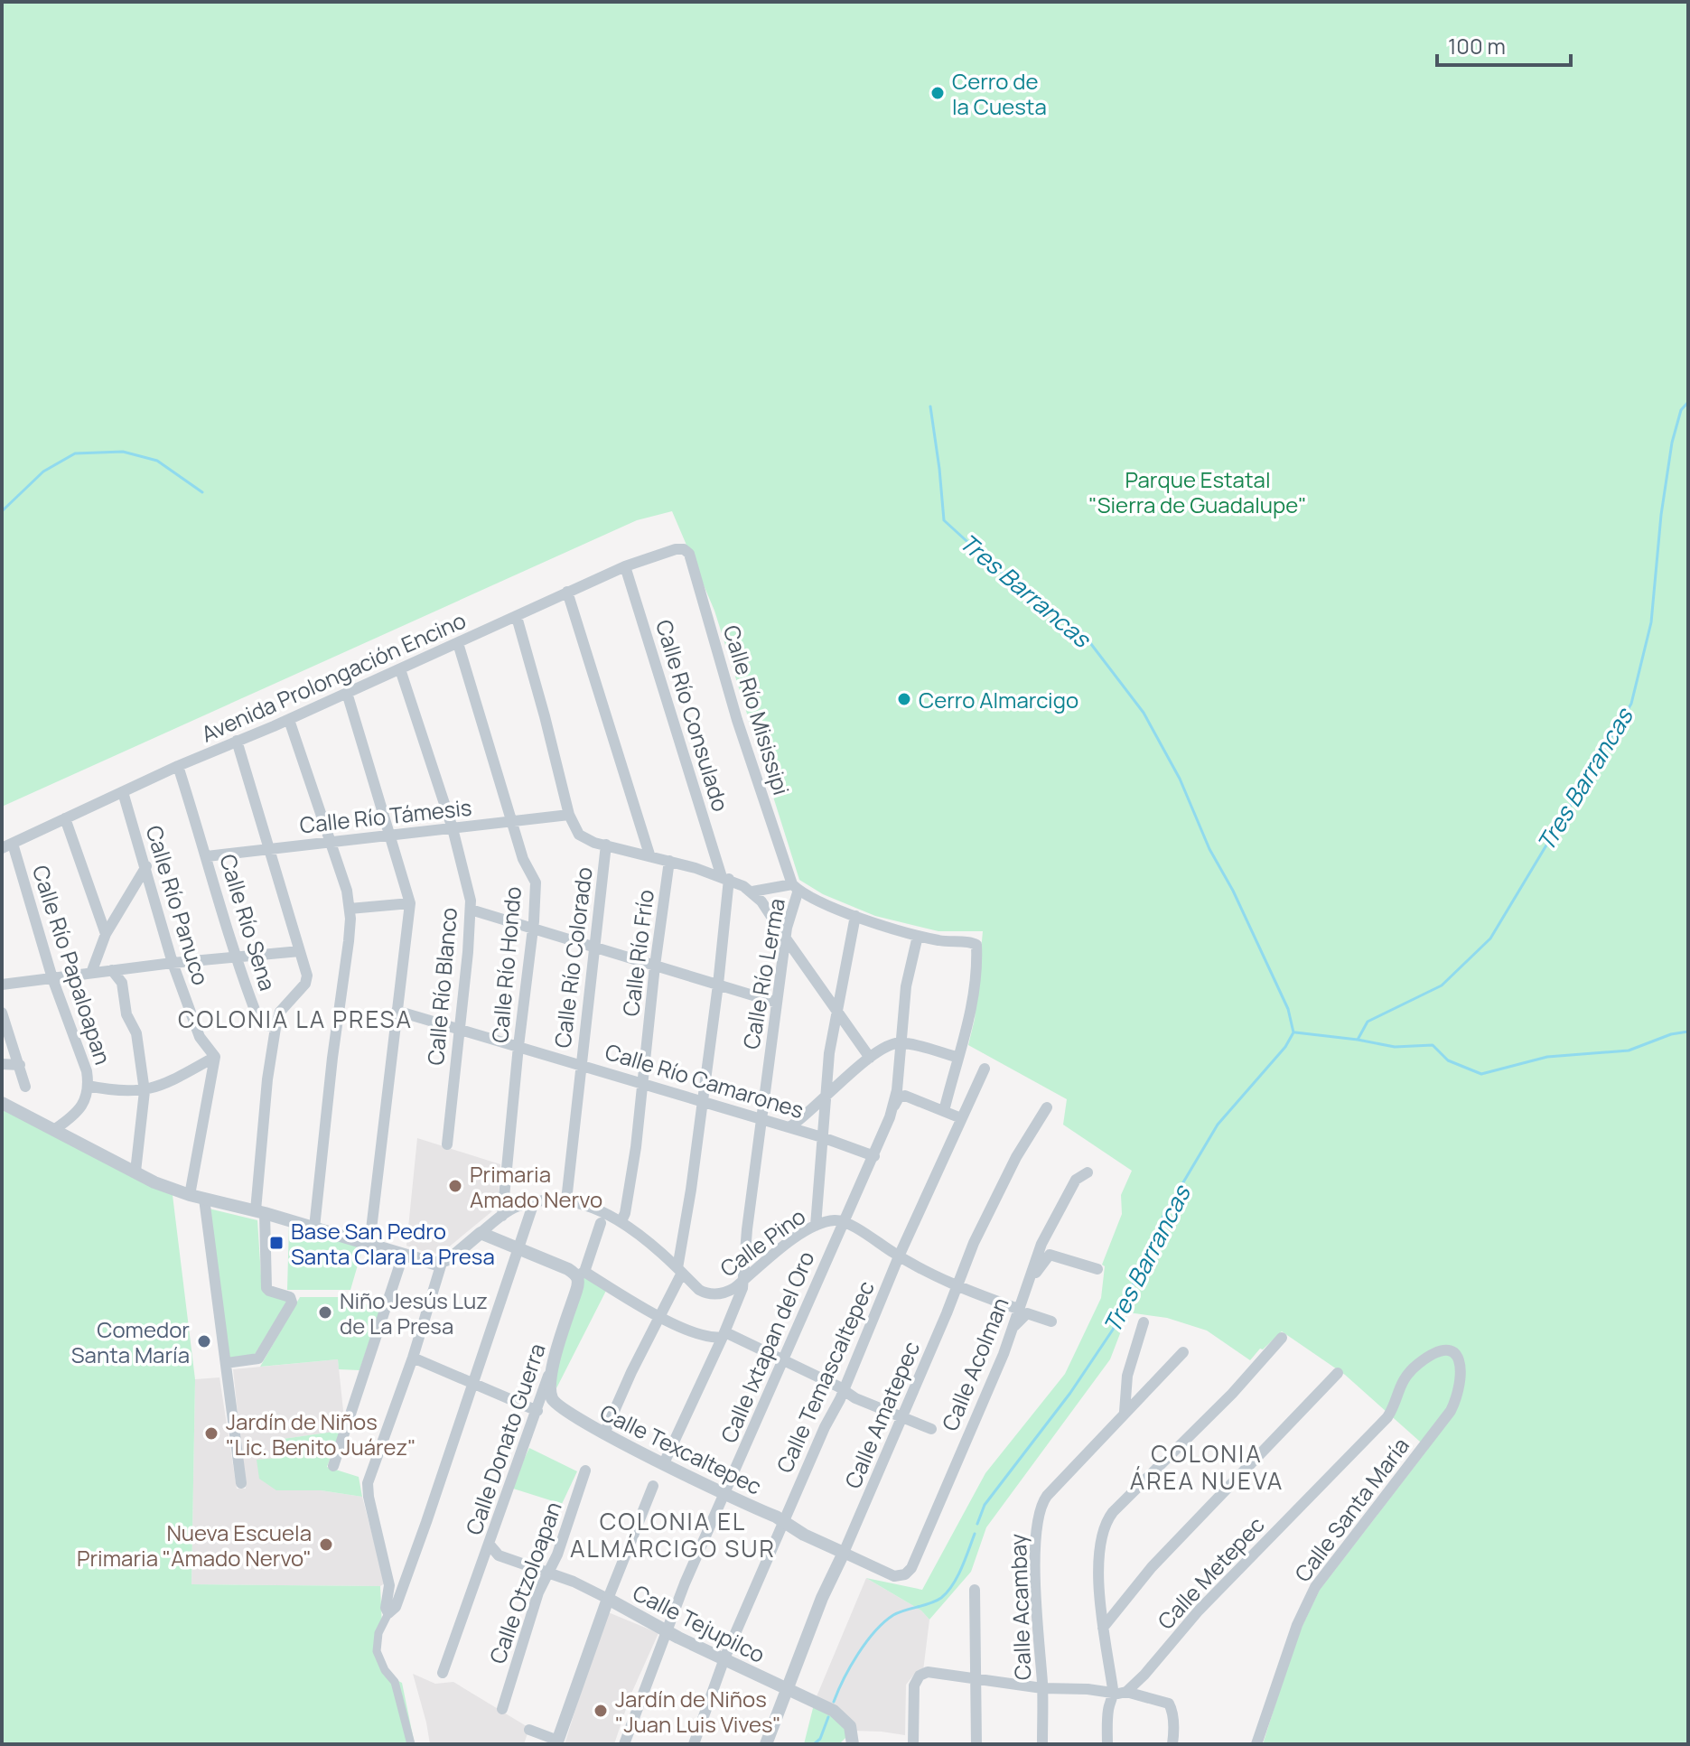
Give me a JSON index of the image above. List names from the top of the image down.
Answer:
{
  "streets": {
    "street": [
      "Avenida Prolongación Encino",
      "Calle Río Misissipi",
      "Calle Río Consulado",
      "Calle Río Támesis",
      "Calle Río Panuco",
      "Calle Río Sena",
      "Calle Río Frío",
      "Calle Río Colorado",
      "Calle Río Papaloapan",
      "Calle Río Hondo",
      "Calle Río Lerma",
      "Calle Río Blanco",
      "Calle Río Camarones",
      "Calle Pino",
      "Calle Ixtapan del Oro",
      "Calle Acolman",
      "Calle Temascaltepec",
      "Calle Amatepec",
      "Calle Donato Guerra",
      "Calle Texcaltepec",
      "Calle Santa María",
      "Calle Metepec",
      "Calle Otzoloapan",
      "Calle Acambay",
      "Calle Tejupilco"
    ]
  },
  "crossings": [
    ["Avenida Prolongación Encino", "Calle Río Misissipi"],
    ["Avenida Prolongación Encino", "Calle Río Consulado"],
    ["Avenida Prolongación Encino", "Calle Río Panuco"],
    ["Avenida Prolongación Encino", "Calle Río Sena"],
    ["Avenida Prolongación Encino", "Calle Río Colorado"],
    ["Avenida Prolongación Encino", "Calle Río Papaloapan"],
    ["Avenida Prolongación Encino", "Calle Río Hondo"],
    ["Avenida Prolongación Encino", "Calle Río Blanco"],
    ["Calle Río Misissipi", "Calle Río Lerma"],
    ["Calle Río Consulado", "Calle Río Camarones"],
    ["Calle Río Consulado", "Calle Pino"],
    ["Calle Río Consulado", "Calle Texcaltepec"],
    ["Calle Río Támesis", "Calle Río Sena"],
    ["Calle Río Támesis", "Calle Río Colorado"],
    ["Calle Río Támesis", "Calle Río Hondo"],
    ["Calle Río Támesis", "Calle Río Blanco"],
    ["Calle Río Frío", "Calle Río Camarones"],
    ["Calle Río Frío", "Calle Pino"],
    ["Calle Río Colorado", "Calle Río Camarones"],
    ["Calle Río Colorado", "Calle Pino"],
    ["Calle Río Hondo", "Calle Río Camarones"],
    ["Calle Río Hondo", "Calle Pino"],
    ["Calle Río Lerma", "Calle Río Camarones"],
    ["Calle Río Lerma", "Calle Pino"],
    ["Calle Río Blanco", "Calle Río Camarones"],
    ["Calle Río Camarones", "Calle Ixtapan del Oro"],
    ["Calle Pino", "Calle Ixtapan del Oro"],
    ["Calle Ixtapan del Oro", "Calle Texcaltepec"],
    ["Calle Ixtapan del Oro", "Calle Tejupilco"],
    ["Calle Acolman", "Calle Texcaltepec"],
    ["Calle Temascaltepec", "Calle Texcaltepec"],
    ["Calle Temascaltepec", "Calle Tejupilco"],
    ["Calle Amatepec", "Calle Texcaltepec"],
    ["Calle Amatepec", "Calle Tejupilco"],
    ["Calle Donato Guerra", "Calle Texcaltepec"],
    ["Calle Donato Guerra", "Calle Tejupilco"],
    ["Calle Santa María", "Calle Metepec"],
    ["Calle Otzoloapan", "Calle Tejupilco"]
  ],
  "districts": ["COLONIA LA PRESA", "COLONIA ÁREA NUEVA", "COLONIA EL ALMÁRCIGO SUR"],
  "water": ["Tres Barrancas"],
  "parks": ["Parque Estatal \"Sierra de Guadalupe\""],
  "places": {
    "other": [
      "Cerro de la Cuesta",
      "Cerro Almarcigo",
      "Primaria Amado Nervo",
      "Niño Jesús Luz de La Presa",
      "Comedor Santa María",
      "Jardín de Niños \"Lic. Benito Juárez\"",
      "Nueva Escuela Primaria \"Amado Nervo\"",
      "Jardín de Niños \"Juan Luis Vives\""
    ],
    "transit": ["Base San Pedro Santa Clara La Presa"]
  },
  "scale_bar": "100 m"
}
